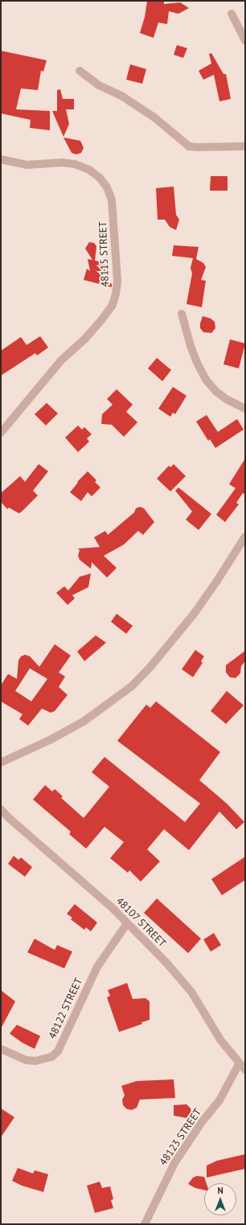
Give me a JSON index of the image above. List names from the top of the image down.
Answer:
{
  "streets": {
    "street": [
      "48115 STREET",
      "48107 STREET",
      "48122 STREET",
      "48123 STREET"
    ]
  },
  "crossings": [
    ["48107 STREET", "48122 STREET"],
    ["48107 STREET", "48123 STREET"]
  ],
  "north": "top"
}
